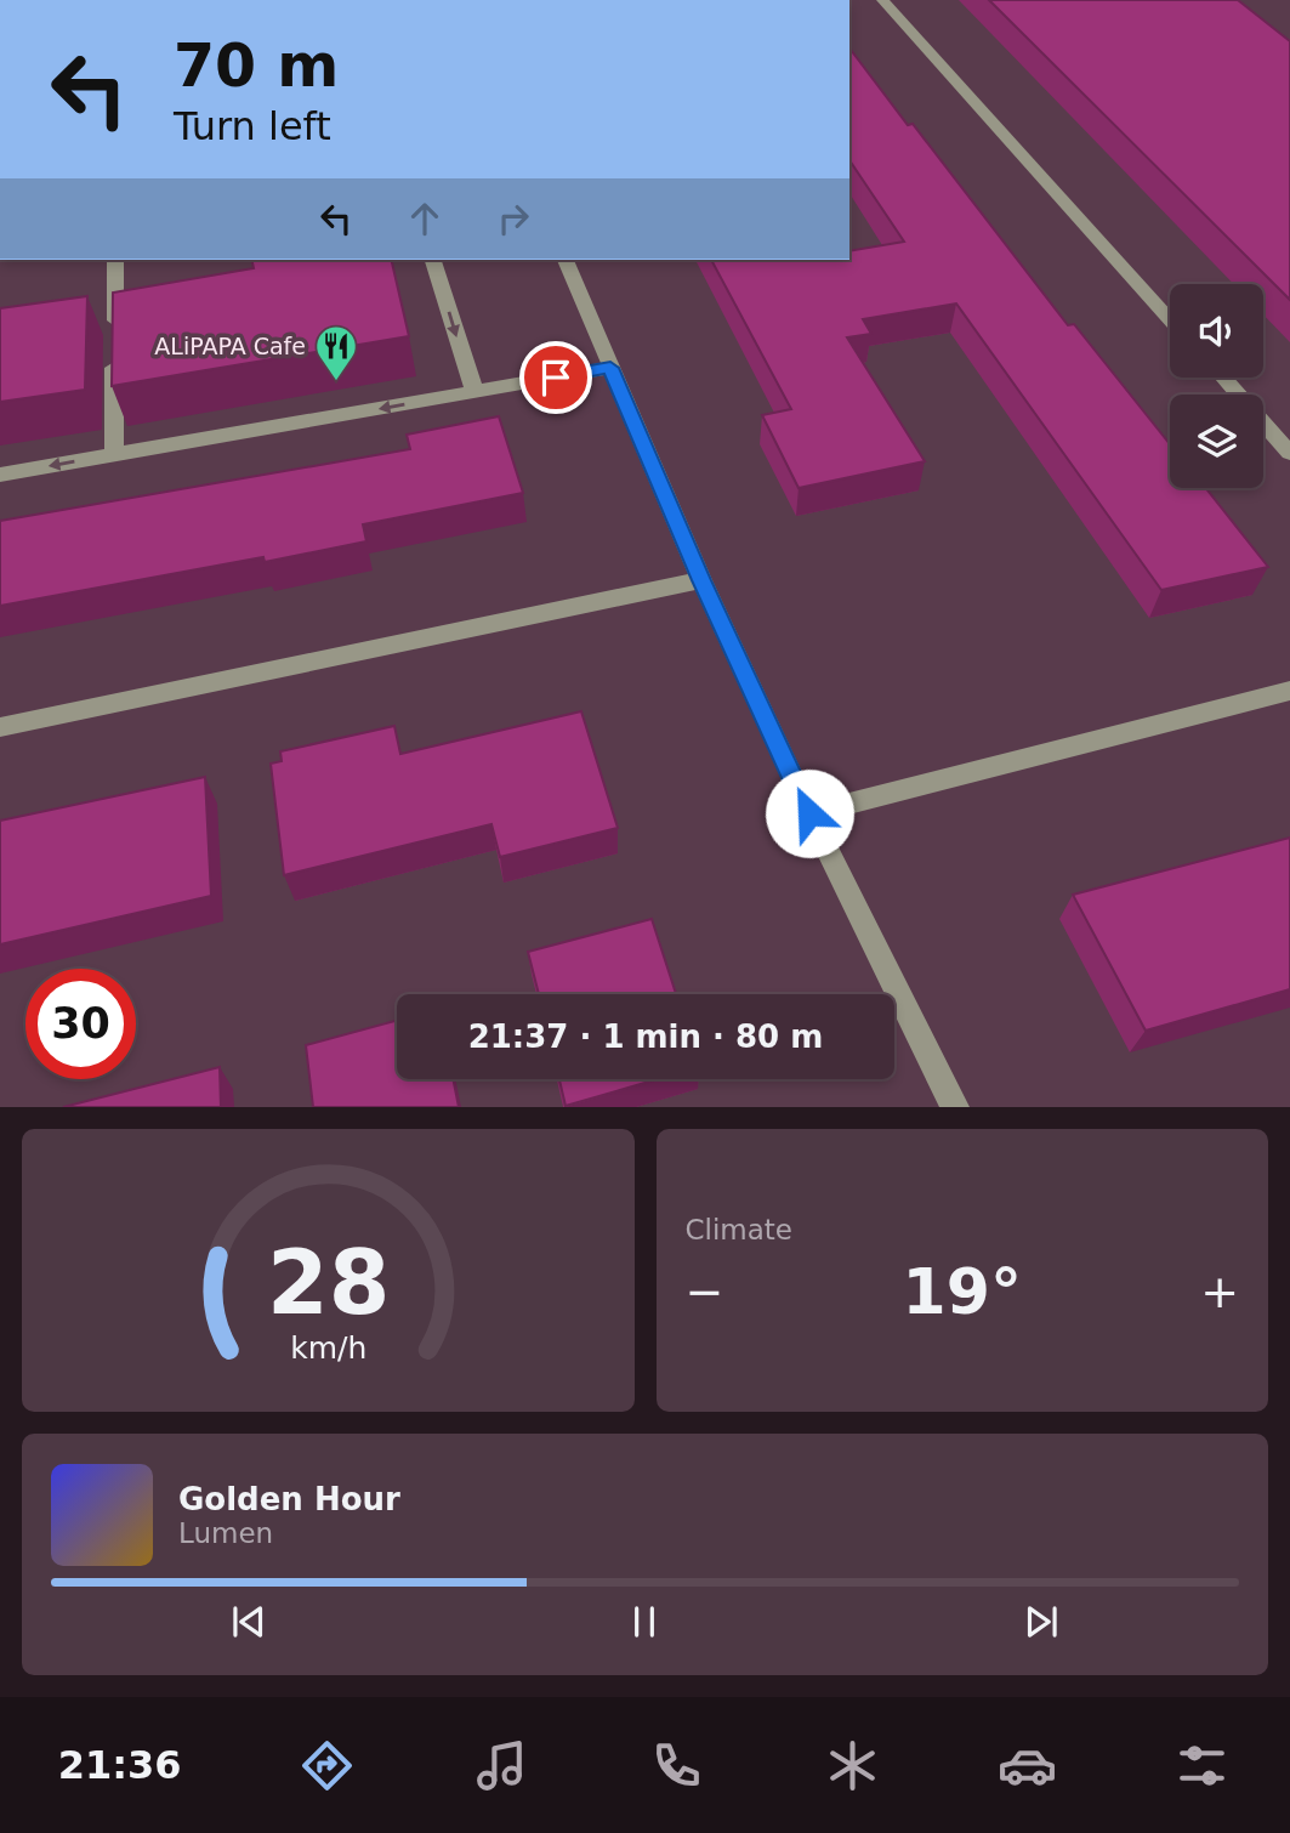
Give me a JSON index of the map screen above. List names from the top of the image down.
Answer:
{
  "places": {
    "restaurant": ["ALiPAPA Cafe"]
  },
  "page": {
    "turn": ["70 m", "Turn left"],
    "limit": "30",
    "trip": "21:37 · 1 min · 80 m",
    "tile": "Climate",
    "heat": ["−", "19°", "+"],
    "song": ["Golden Hour", "Lumen"],
    "tabs": "21:36",
    "gauge": ["28", "km/h"]
  }
}
